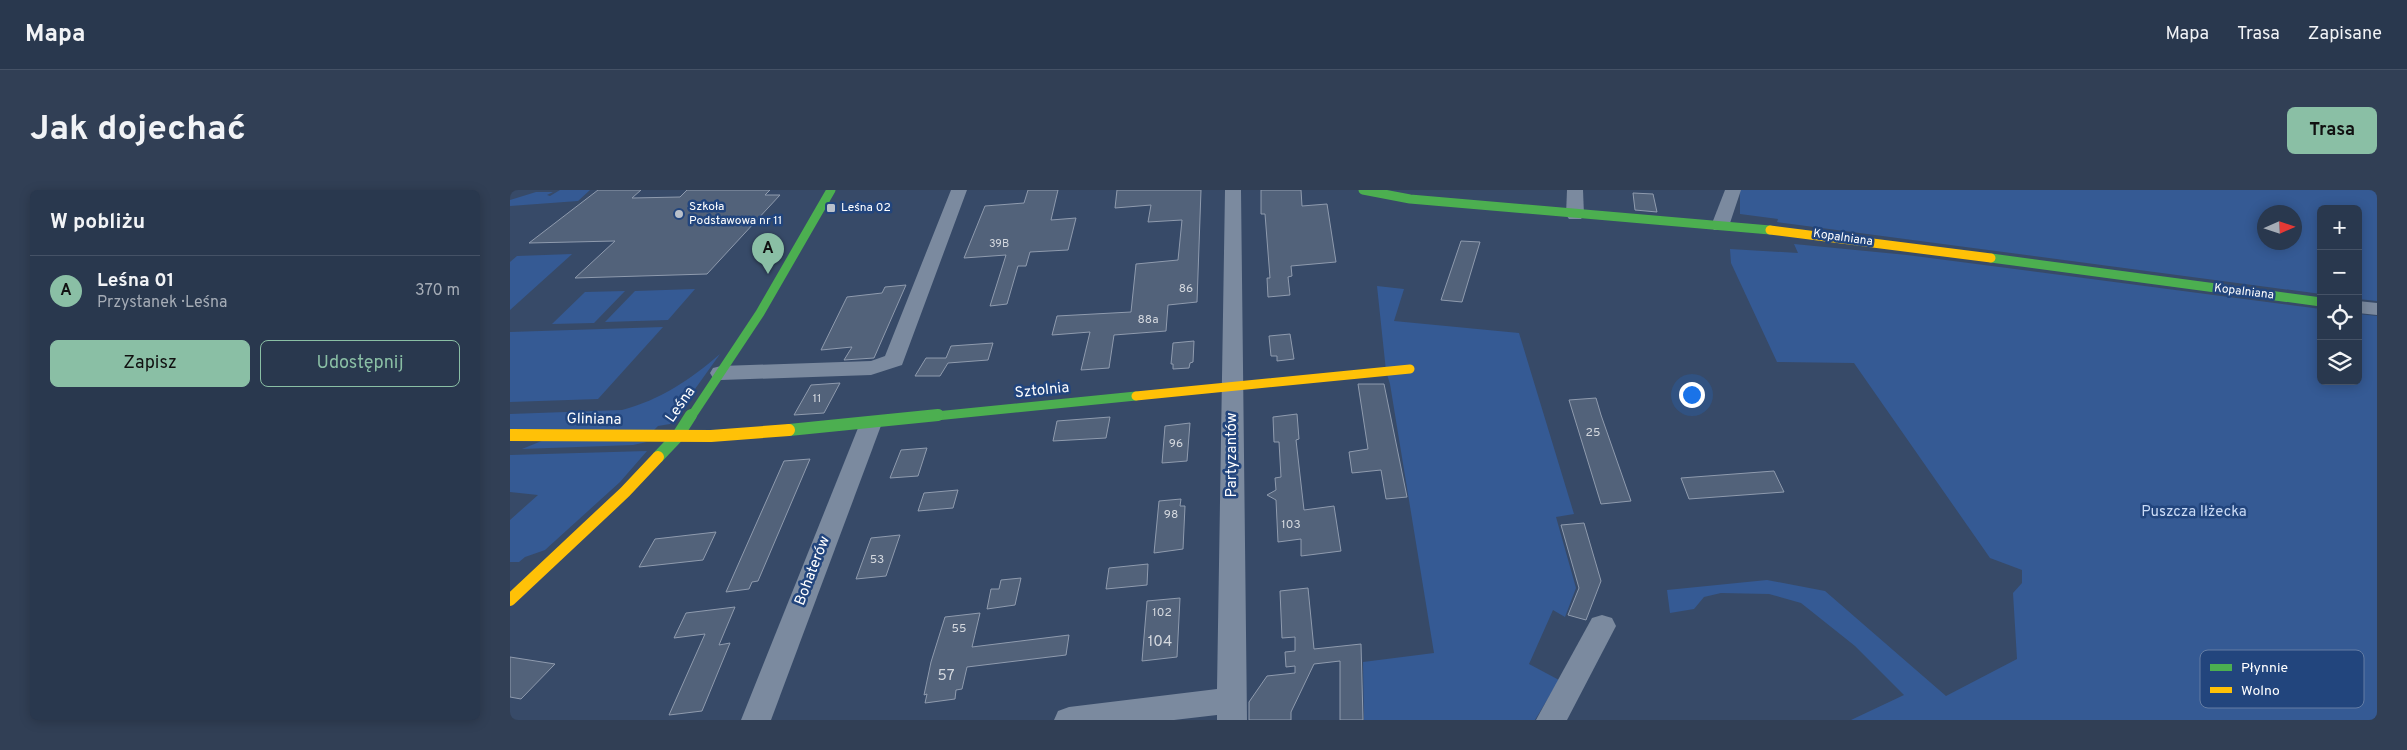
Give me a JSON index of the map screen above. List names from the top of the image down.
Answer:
{
  "streets": {
    "street": [
      "Kopalniana",
      "Sztolnia",
      "Leśna",
      "Gliniana",
      "Partyzantów",
      "Bohaterów"
    ]
  },
  "crossings": [
    ["Sztolnia", "Leśna"],
    ["Sztolnia", "Gliniana"],
    ["Sztolnia", "Partyzantów"],
    ["Sztolnia", "Bohaterów"],
    ["Leśna", "Gliniana"]
  ],
  "parks": ["Puszcza Iłżecka"],
  "places": {
    "transit": ["Leśna 02"],
    "other": ["Szkoła Podstawowa nr 11"]
  },
  "house_numbers": [
    "39B",
    "86",
    "88a",
    "11",
    "25",
    "96",
    "98",
    "103",
    "53",
    "102",
    "55",
    "104",
    "57"
  ],
  "legend": ["Płynnie", "Wolno"],
  "north": "right",
  "page": {
    "header": "Mapa",
    "nav": ["Mapa", "Trasa", "Zapisane"],
    "buttons": [
      "Trasa",
      ["Zapisz", "Udostępnij"]
    ],
    "title": "Jak dojechać",
    "heading": "W pobliżu",
    "map_buttons": ["+", "−"],
    "pins": "A",
    "list": [
      {
        "mark": "A",
        "name": "Leśna 01",
        "note": "Przystanek · Leśna",
        "value": "370 m"
      }
    ]
  }
}
